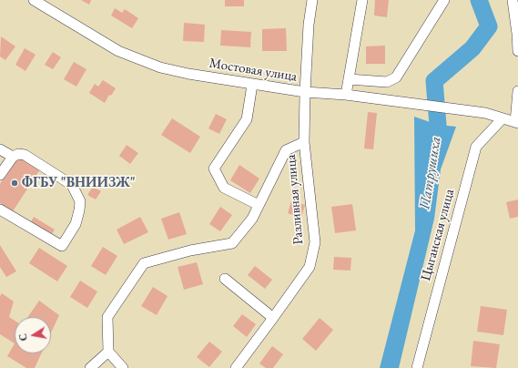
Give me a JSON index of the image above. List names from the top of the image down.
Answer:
{
  "streets": {
    "street": ["Мостовая улица", "Разливная улица", "Цыганская улица"]
  },
  "crossings": [
    ["Мостовая улица", "Разливная улица"],
    ["Мостовая улица", "Цыганская улица"]
  ],
  "water": ["Патрушиха"],
  "places": ["ФГБУ \"ВНИИЗЖ\""],
  "north": "left"
}
